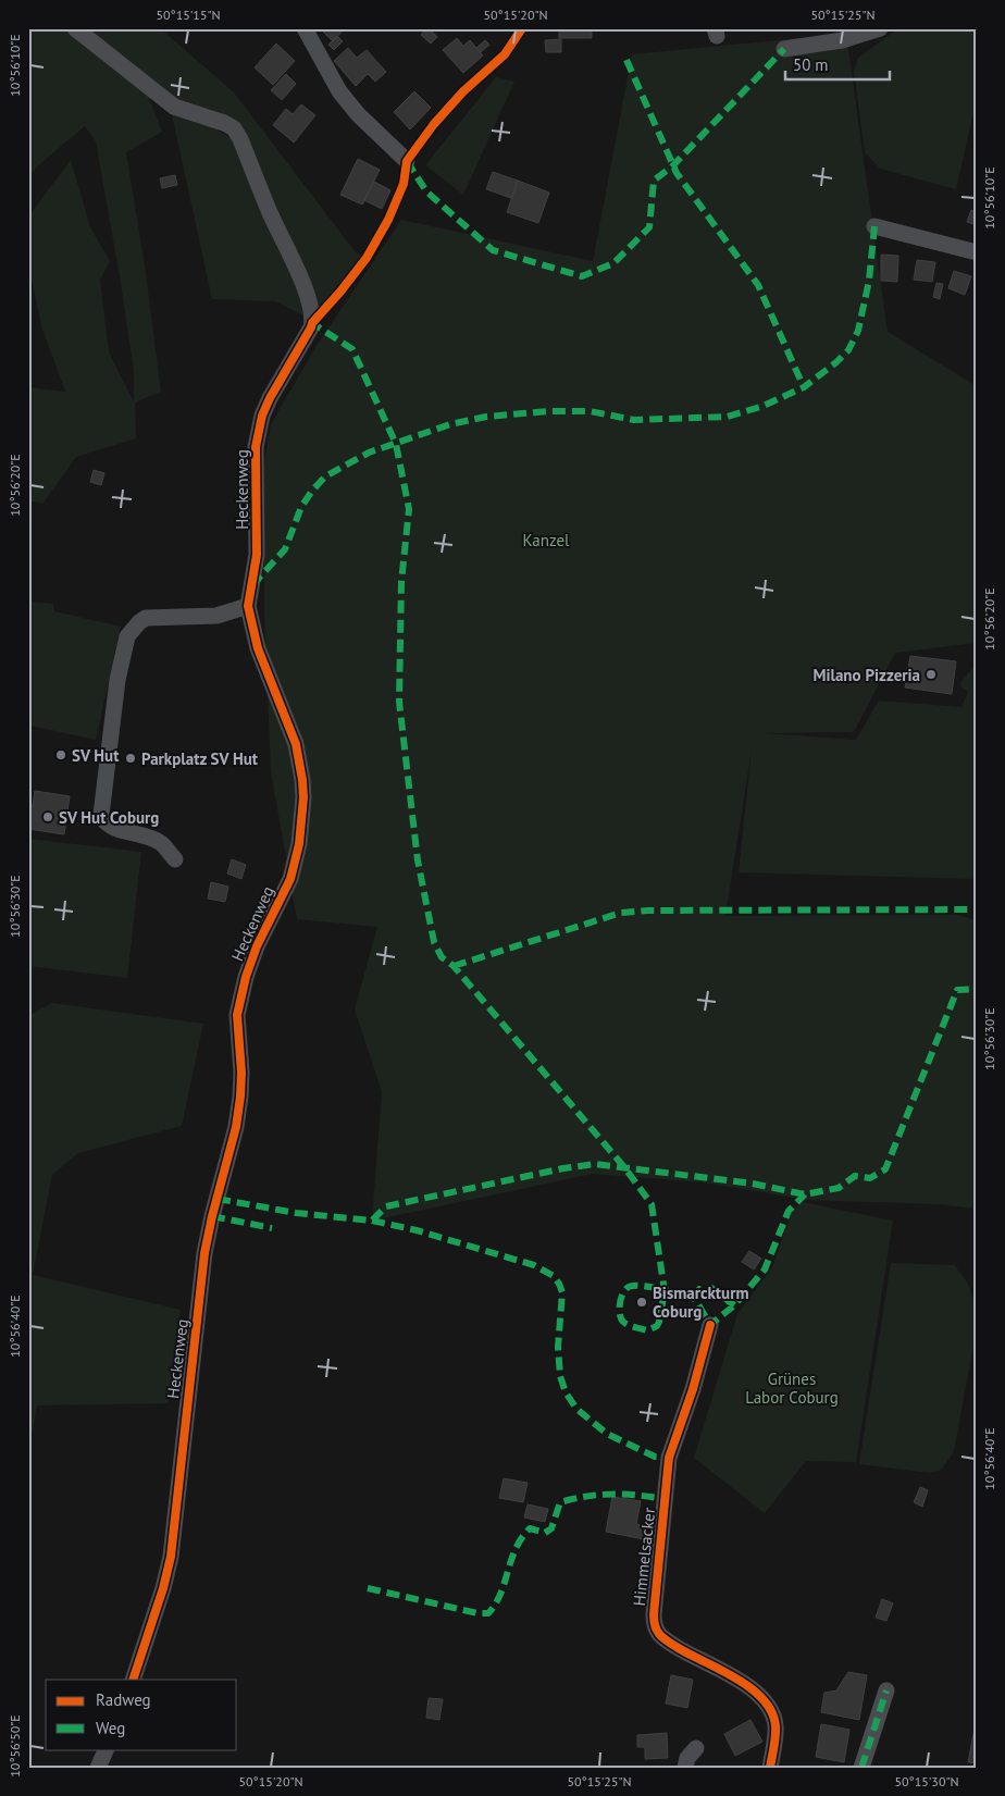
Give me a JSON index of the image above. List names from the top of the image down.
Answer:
{
  "streets": {
    "street": ["Heckenweg", "Himmelsacker"]
  },
  "parks": ["Kanzel", "Grünes Labor Coburg"],
  "places": [
    "Milano Pizzeria",
    "SV Hut",
    "Parkplatz SV Hut",
    "SV Hut Coburg",
    "Bismarckturm Coburg"
  ],
  "legend": ["Radweg", "Weg"],
  "scale_bar": "50 m",
  "coordinates": [
    "50°15'15\"N",
    "50°15'20\"N",
    "50°15'25\"N",
    "10°56'10\"E",
    "10°56'20\"E",
    "10°56'30\"E",
    "10°56'40\"E",
    "10°56'50\"E",
    "50°15'30\"N"
  ]
}
